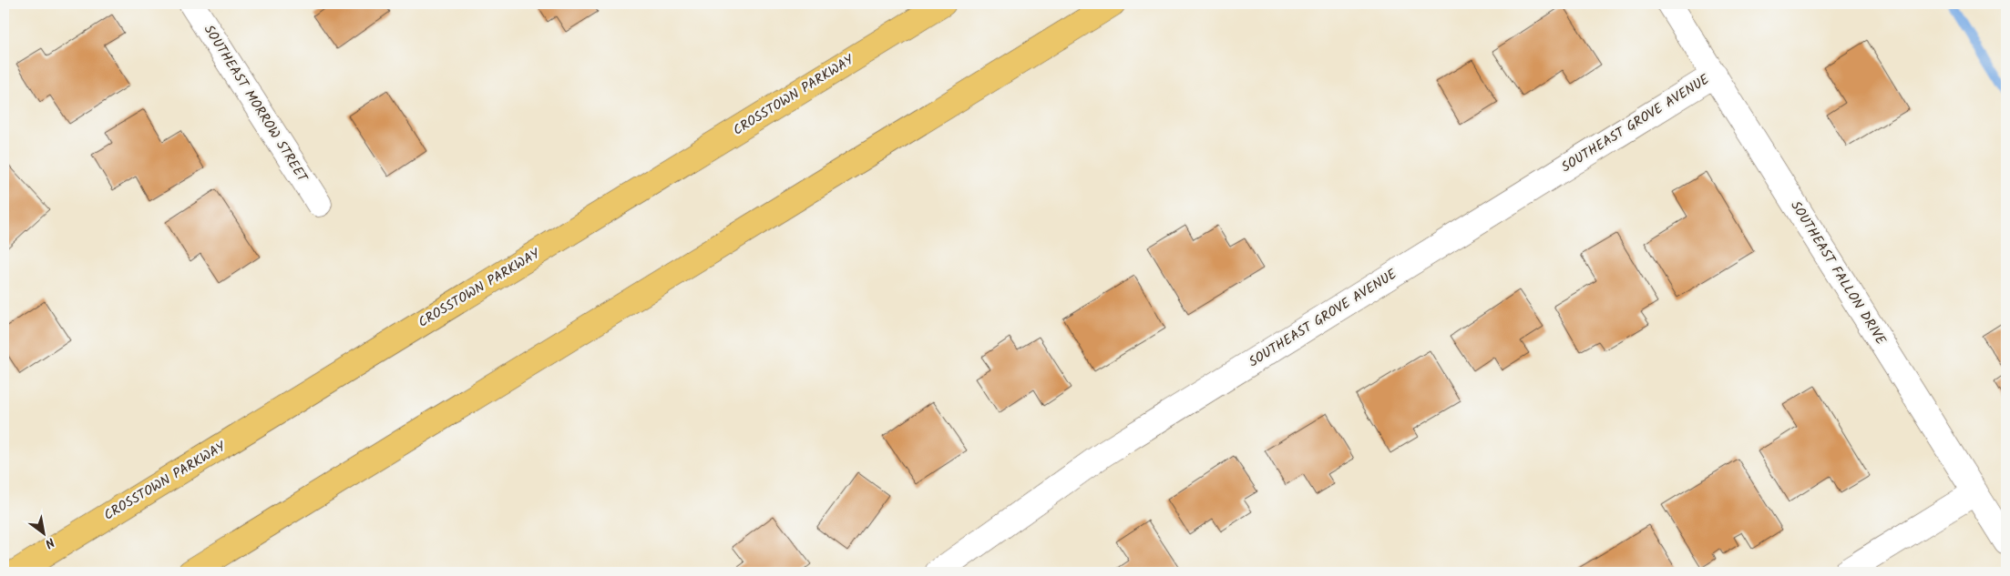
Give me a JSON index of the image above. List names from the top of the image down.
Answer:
{
  "streets": {
    "main road": ["CROSSTOWN PARKWAY"],
    "street": ["SOUTHEAST MORROW STREET", "SOUTHEAST GROVE AVENUE", "SOUTHEAST FALLON DRIVE"]
  },
  "crossings": [
    ["SOUTHEAST GROVE AVENUE", "SOUTHEAST FALLON DRIVE"]
  ],
  "north": "bottom right"
}
